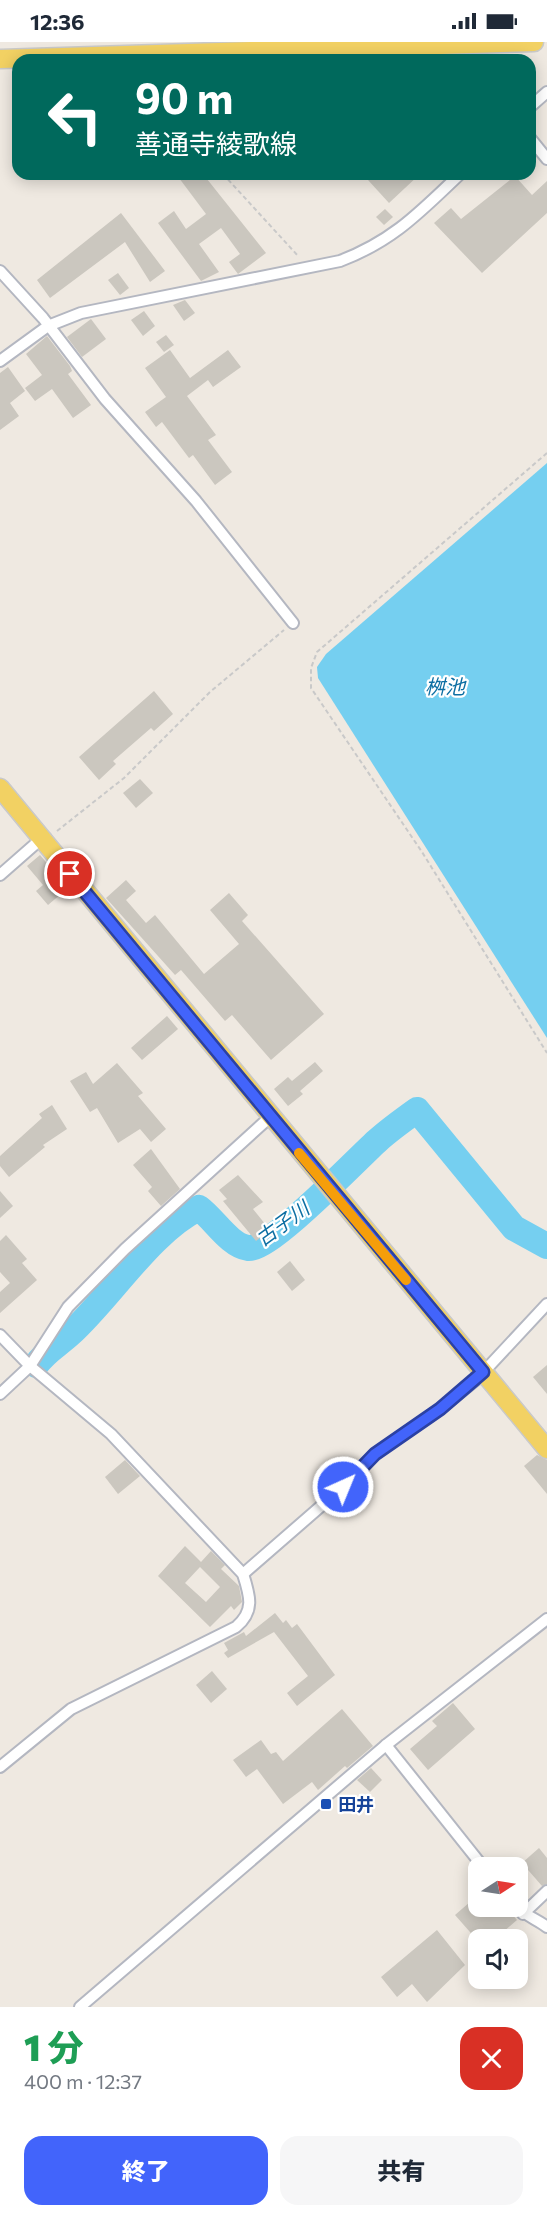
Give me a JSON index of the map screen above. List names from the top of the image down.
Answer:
{
  "water": ["桝池", "古子川"],
  "places": {
    "transit": ["田井"]
  },
  "north": "right",
  "page": {
    "status": "12:36",
    "turn": ["90 m", "善通寺綾歌線"],
    "heading": ["1 分", "400 m · 12:37"],
    "buttons": ["終了", "共有"]
  }
}
